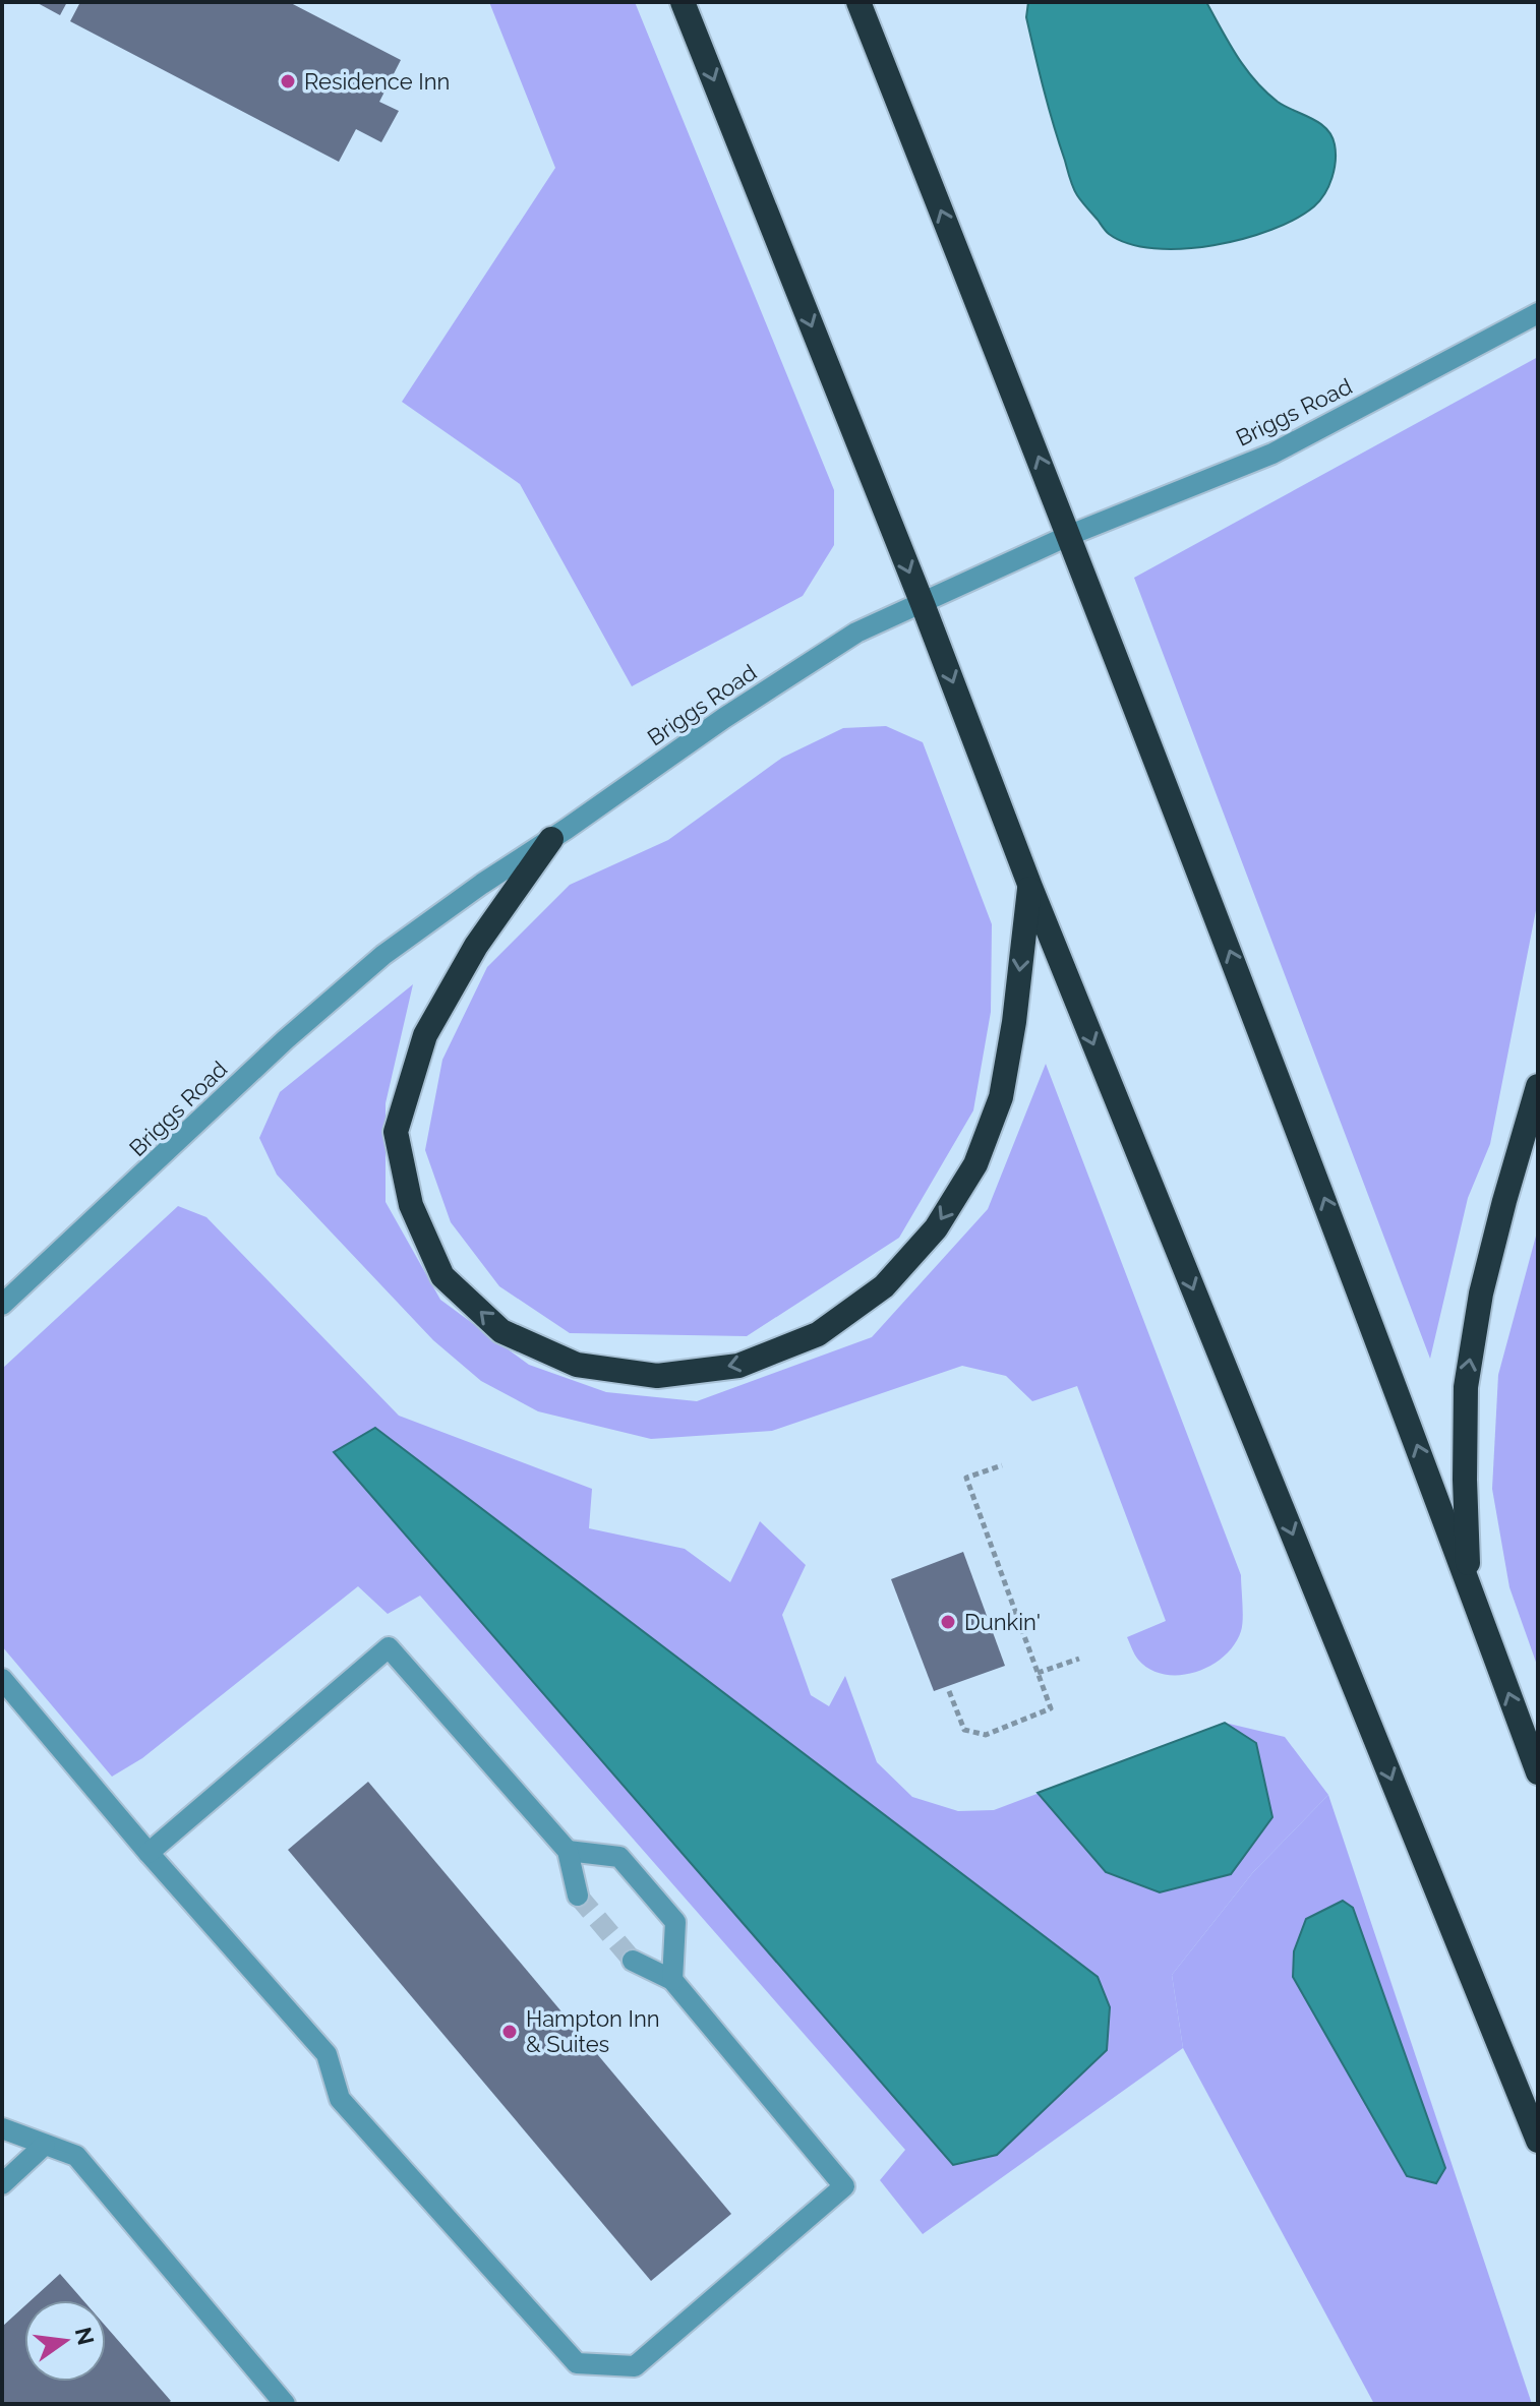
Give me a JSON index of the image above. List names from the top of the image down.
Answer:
{
  "streets": {
    "street": ["Briggs Road"]
  },
  "places": ["Residence Inn", "Dunkin'", "Hampton Inn & Suites"],
  "north": "right"
}
